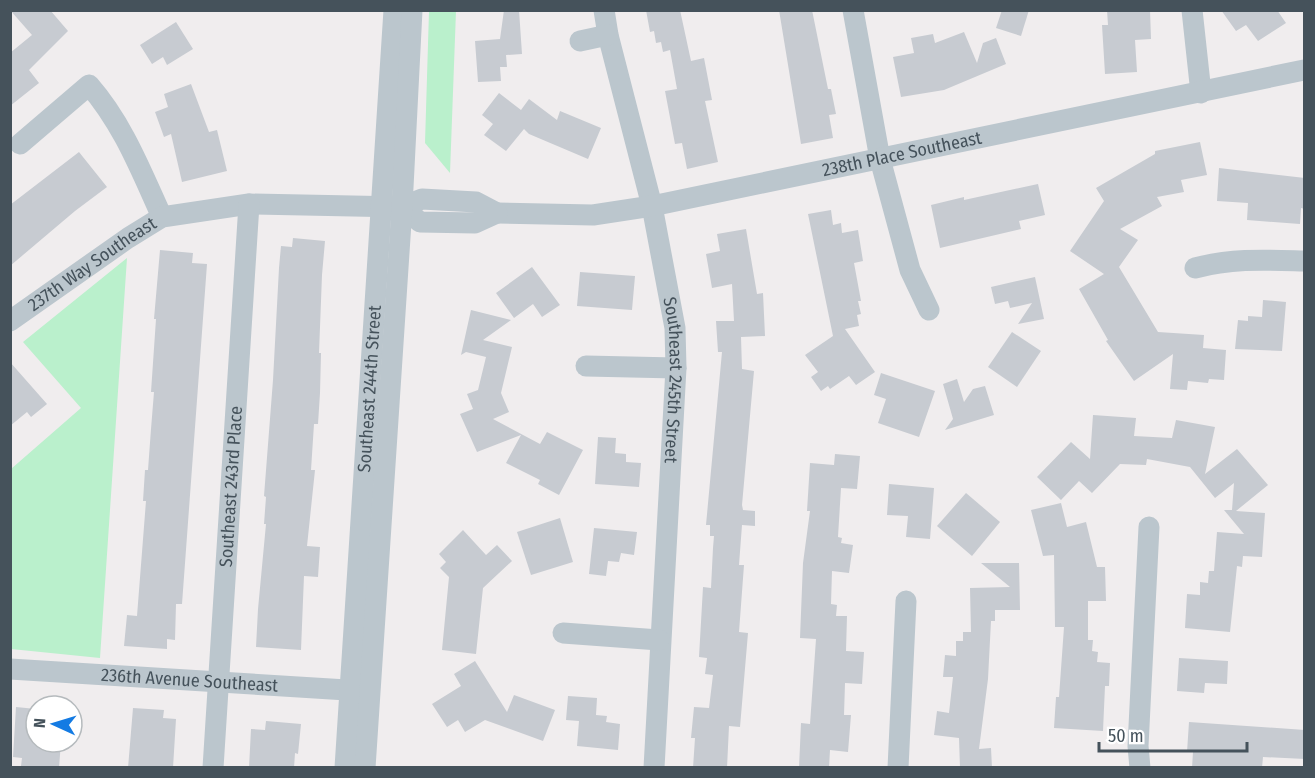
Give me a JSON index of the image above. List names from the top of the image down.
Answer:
{
  "streets": {
    "street": [
      "238th Place Southeast",
      "237th Way Southeast",
      "Southeast 245th Street",
      "Southeast 244th Street",
      "Southeast 243rd Place",
      "236th Avenue Southeast"
    ]
  },
  "crossings": [
    ["238th Place Southeast", "Southeast 245th Street"],
    ["238th Place Southeast", "Southeast 244th Street"],
    ["237th Way Southeast", "Southeast 243rd Place"],
    ["Southeast 244th Street", "236th Avenue Southeast"],
    ["Southeast 243rd Place", "236th Avenue Southeast"]
  ],
  "scale_bar": "50 m",
  "north": "left"
}
